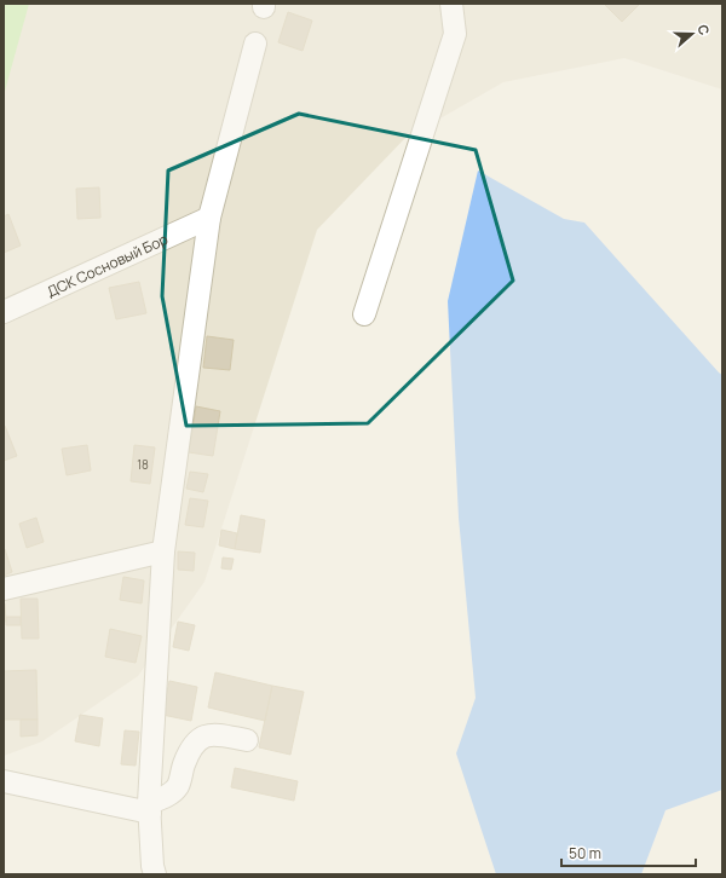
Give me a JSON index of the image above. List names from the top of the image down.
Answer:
{
  "streets": {
    "street": ["ДСК Сосновый Бор"]
  },
  "house_numbers": ["18"],
  "scale_bar": "50 m",
  "north": "right"
}
